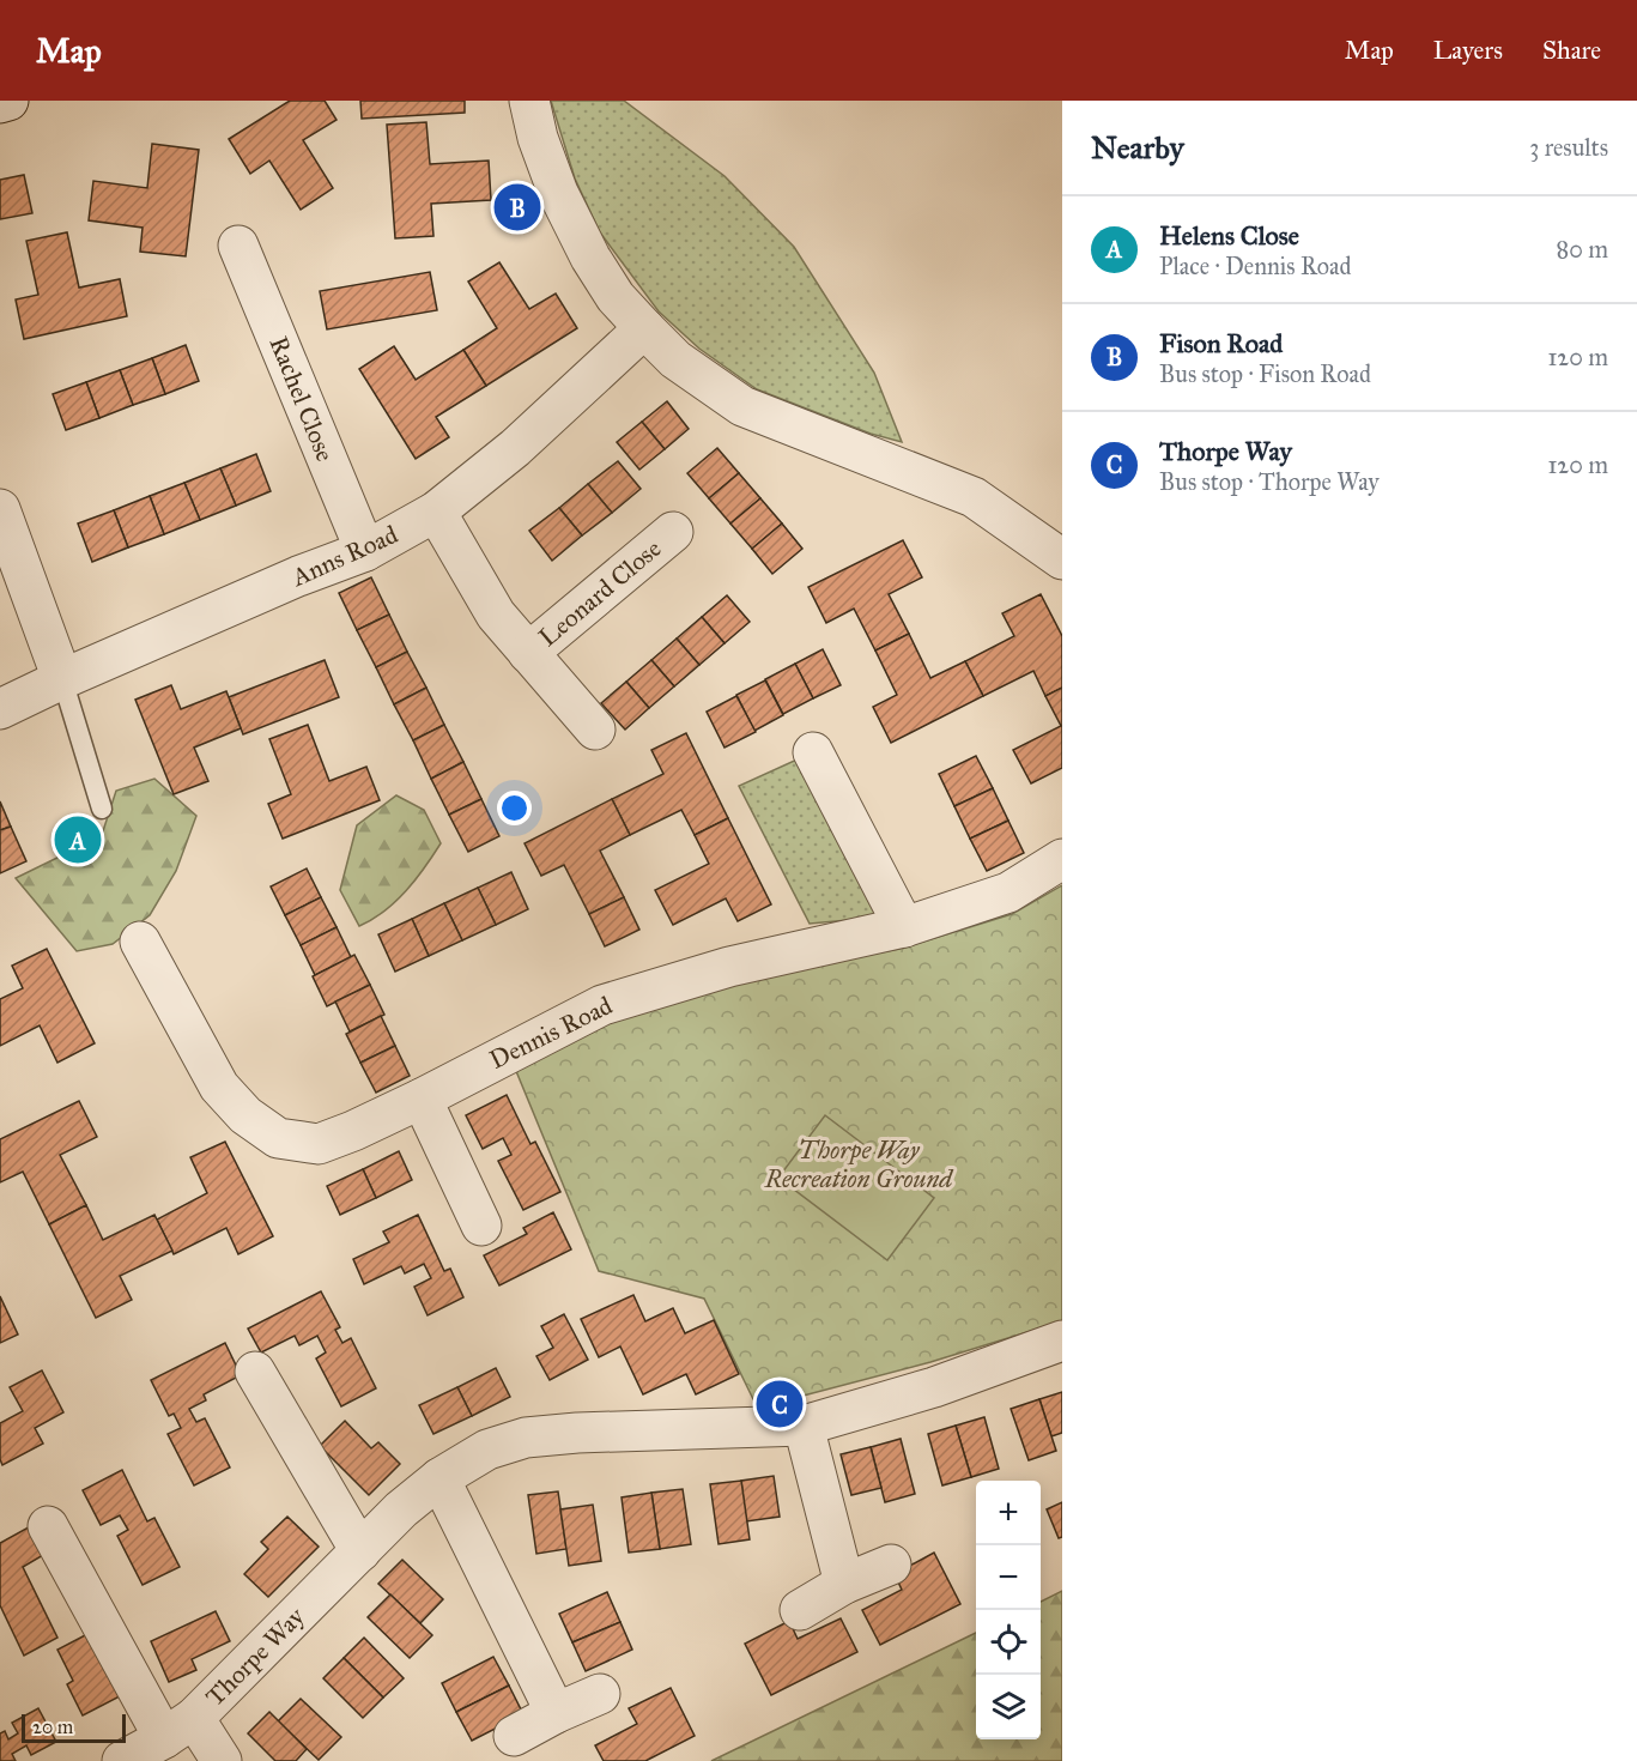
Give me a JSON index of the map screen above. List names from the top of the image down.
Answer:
{
  "streets": {
    "street": [
      "Rachel Close",
      "Anns Road",
      "Leonard Close",
      "Dennis Road",
      "Thorpe Way"
    ]
  },
  "crossings": [
    ["Rachel Close", "Anns Road"],
    ["Anns Road", "Leonard Close"]
  ],
  "parks": ["Thorpe Way Recreation Ground"],
  "scale_bar": "20 m",
  "page": {
    "header": "Map",
    "nav": ["Map", "Layers", "Share"],
    "heading": ["Nearby", "3 results"],
    "pins": ["B", "A", "C"],
    "list": [
      {
        "mark": "A",
        "name": "Helens Close",
        "note": "Place · Dennis Road",
        "value": "80 m"
      },
      {
        "mark": "B",
        "name": "Fison Road",
        "note": "Bus stop · Fison Road",
        "value": "120 m"
      },
      {
        "mark": "C",
        "name": "Thorpe Way",
        "note": "Bus stop · Thorpe Way",
        "value": "120 m"
      }
    ],
    "map_buttons": ["+", "−"],
    "scale": "20 m"
  }
}
